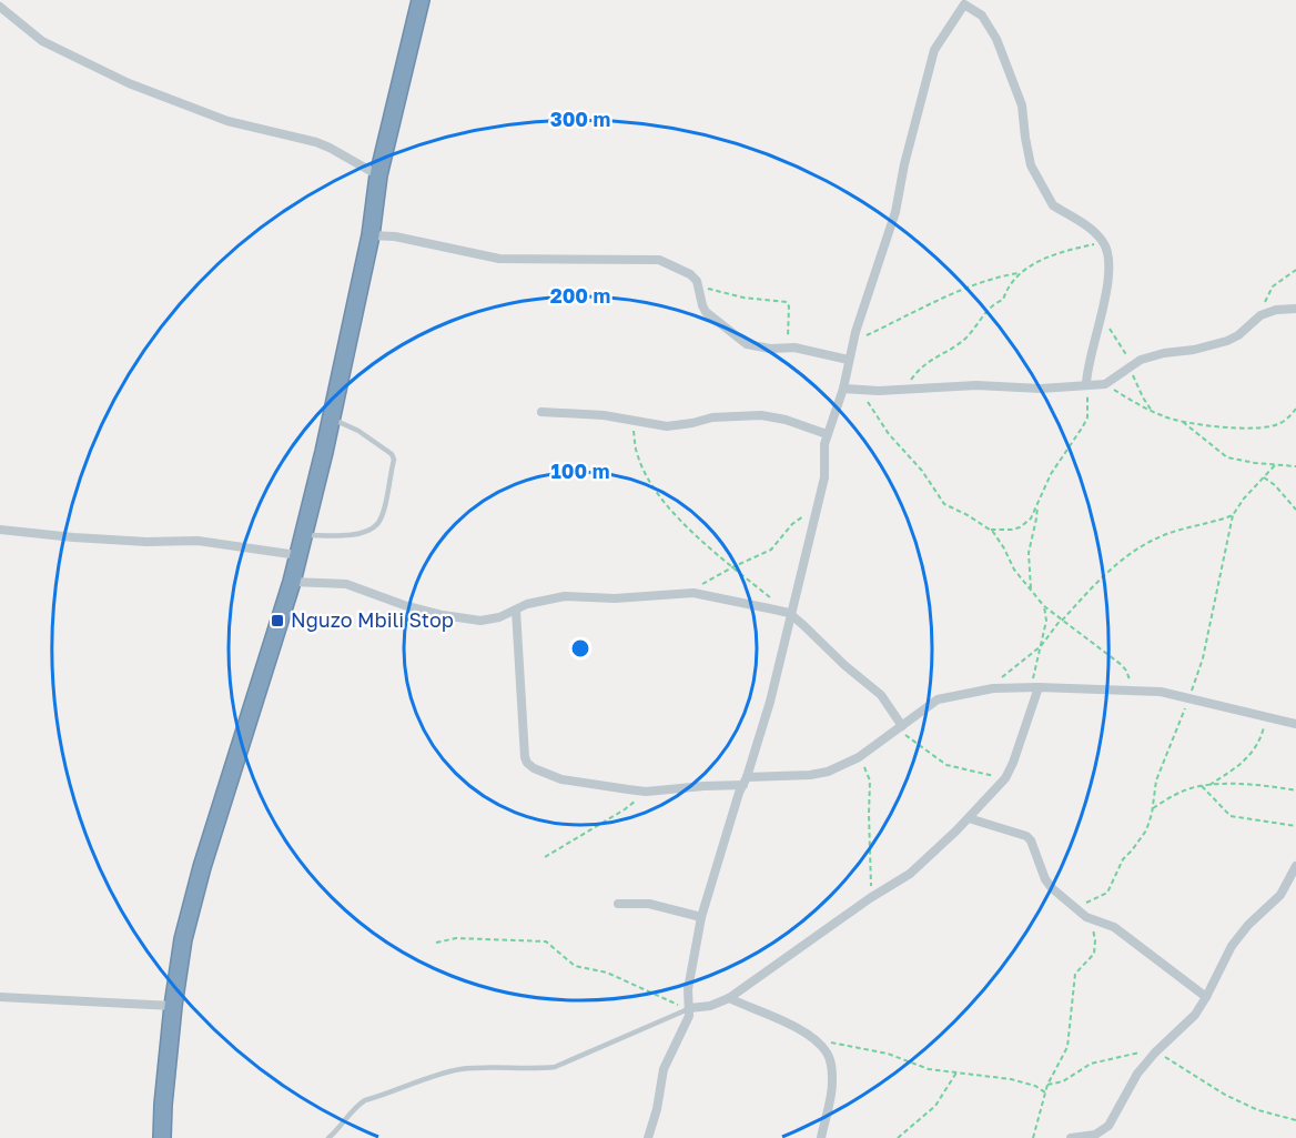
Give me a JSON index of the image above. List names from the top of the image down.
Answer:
{
  "places": {
    "transit": ["Nguzo Mbili Stop"]
  },
  "rings": ["300 m", "200 m", "100 m"]
}
